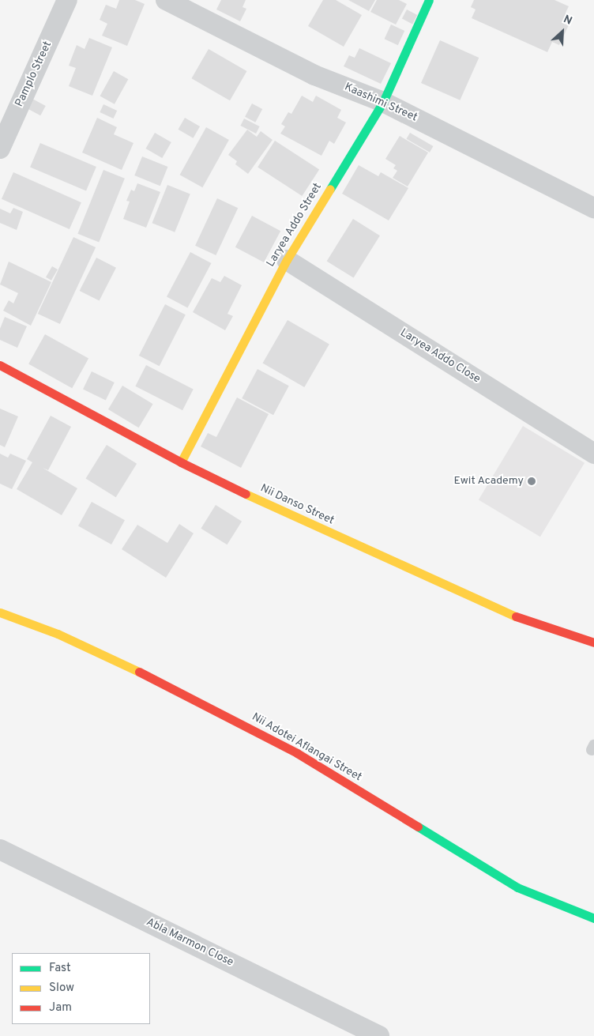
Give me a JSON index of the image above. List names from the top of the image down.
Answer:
{
  "streets": {
    "street": [
      "Pamplo Street",
      "Kaashimi Street",
      "Laryea Addo Street",
      "Laryea Addo Close",
      "Nii Danso Street",
      "Nii Adotei Aflangai Street",
      "Abla Marmon Close"
    ]
  },
  "crossings": [
    ["Kaashimi Street", "Laryea Addo Street"],
    ["Laryea Addo Street", "Laryea Addo Close"],
    ["Laryea Addo Street", "Nii Danso Street"]
  ],
  "places": ["Ewit Academy"],
  "legend": ["Fast", "Slow", "Jam"],
  "north": "top right"
}
